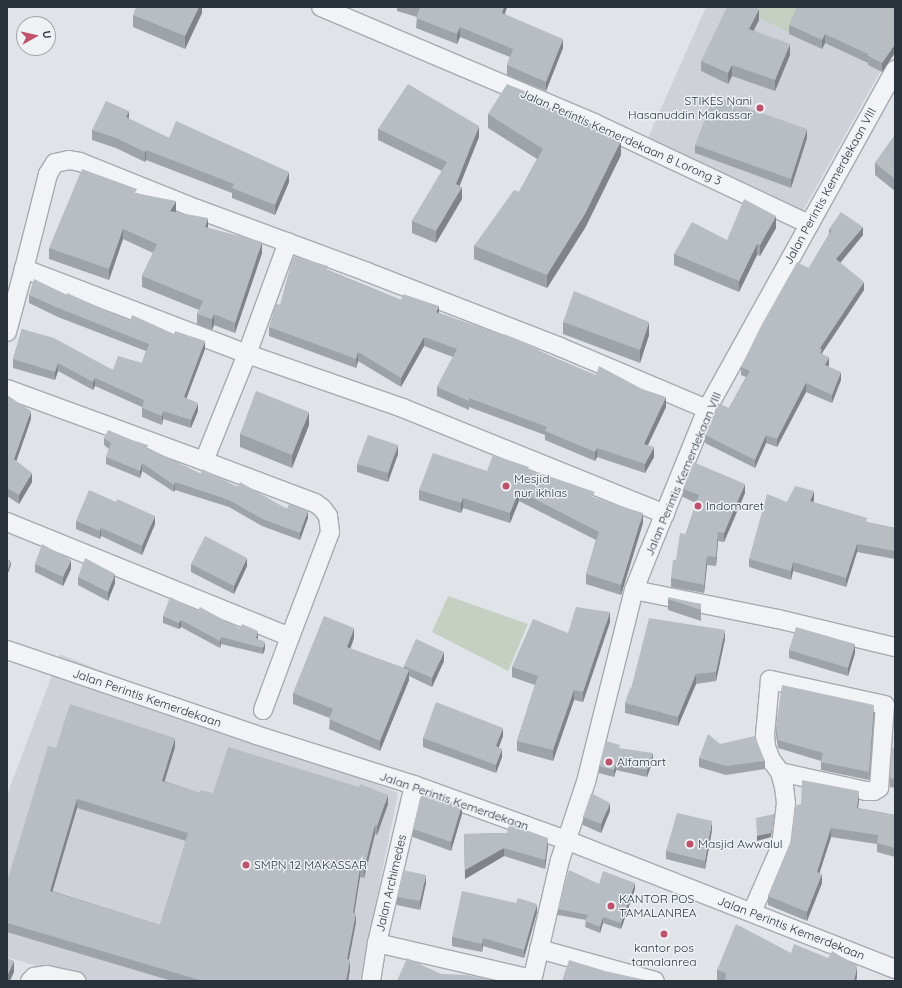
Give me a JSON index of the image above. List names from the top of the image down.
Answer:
{
  "streets": {
    "street": [
      "Jalan Perintis Kemerdekaan 8 Lorong 3",
      "Jalan Perintis Kemerdekaan VIII",
      "Jalan Perintis Kemerdekaan",
      "Jalan Archimedes"
    ]
  },
  "crossings": [
    ["Jalan Perintis Kemerdekaan 8 Lorong 3", "Jalan Perintis Kemerdekaan VIII"],
    ["Jalan Perintis Kemerdekaan VIII", "Jalan Perintis Kemerdekaan"],
    ["Jalan Perintis Kemerdekaan", "Jalan Archimedes"]
  ],
  "places": [
    "STIKES Nani Hasanuddin Makassar",
    "Mesjid nur ikhlas",
    "Indomaret",
    "Alfamart",
    "Masjid Awwalul",
    "SMPN 12 MAKASSAR",
    "KANTOR POS TAMALANREA",
    "kantor pos tamalanrea"
  ],
  "north": "right"
}
